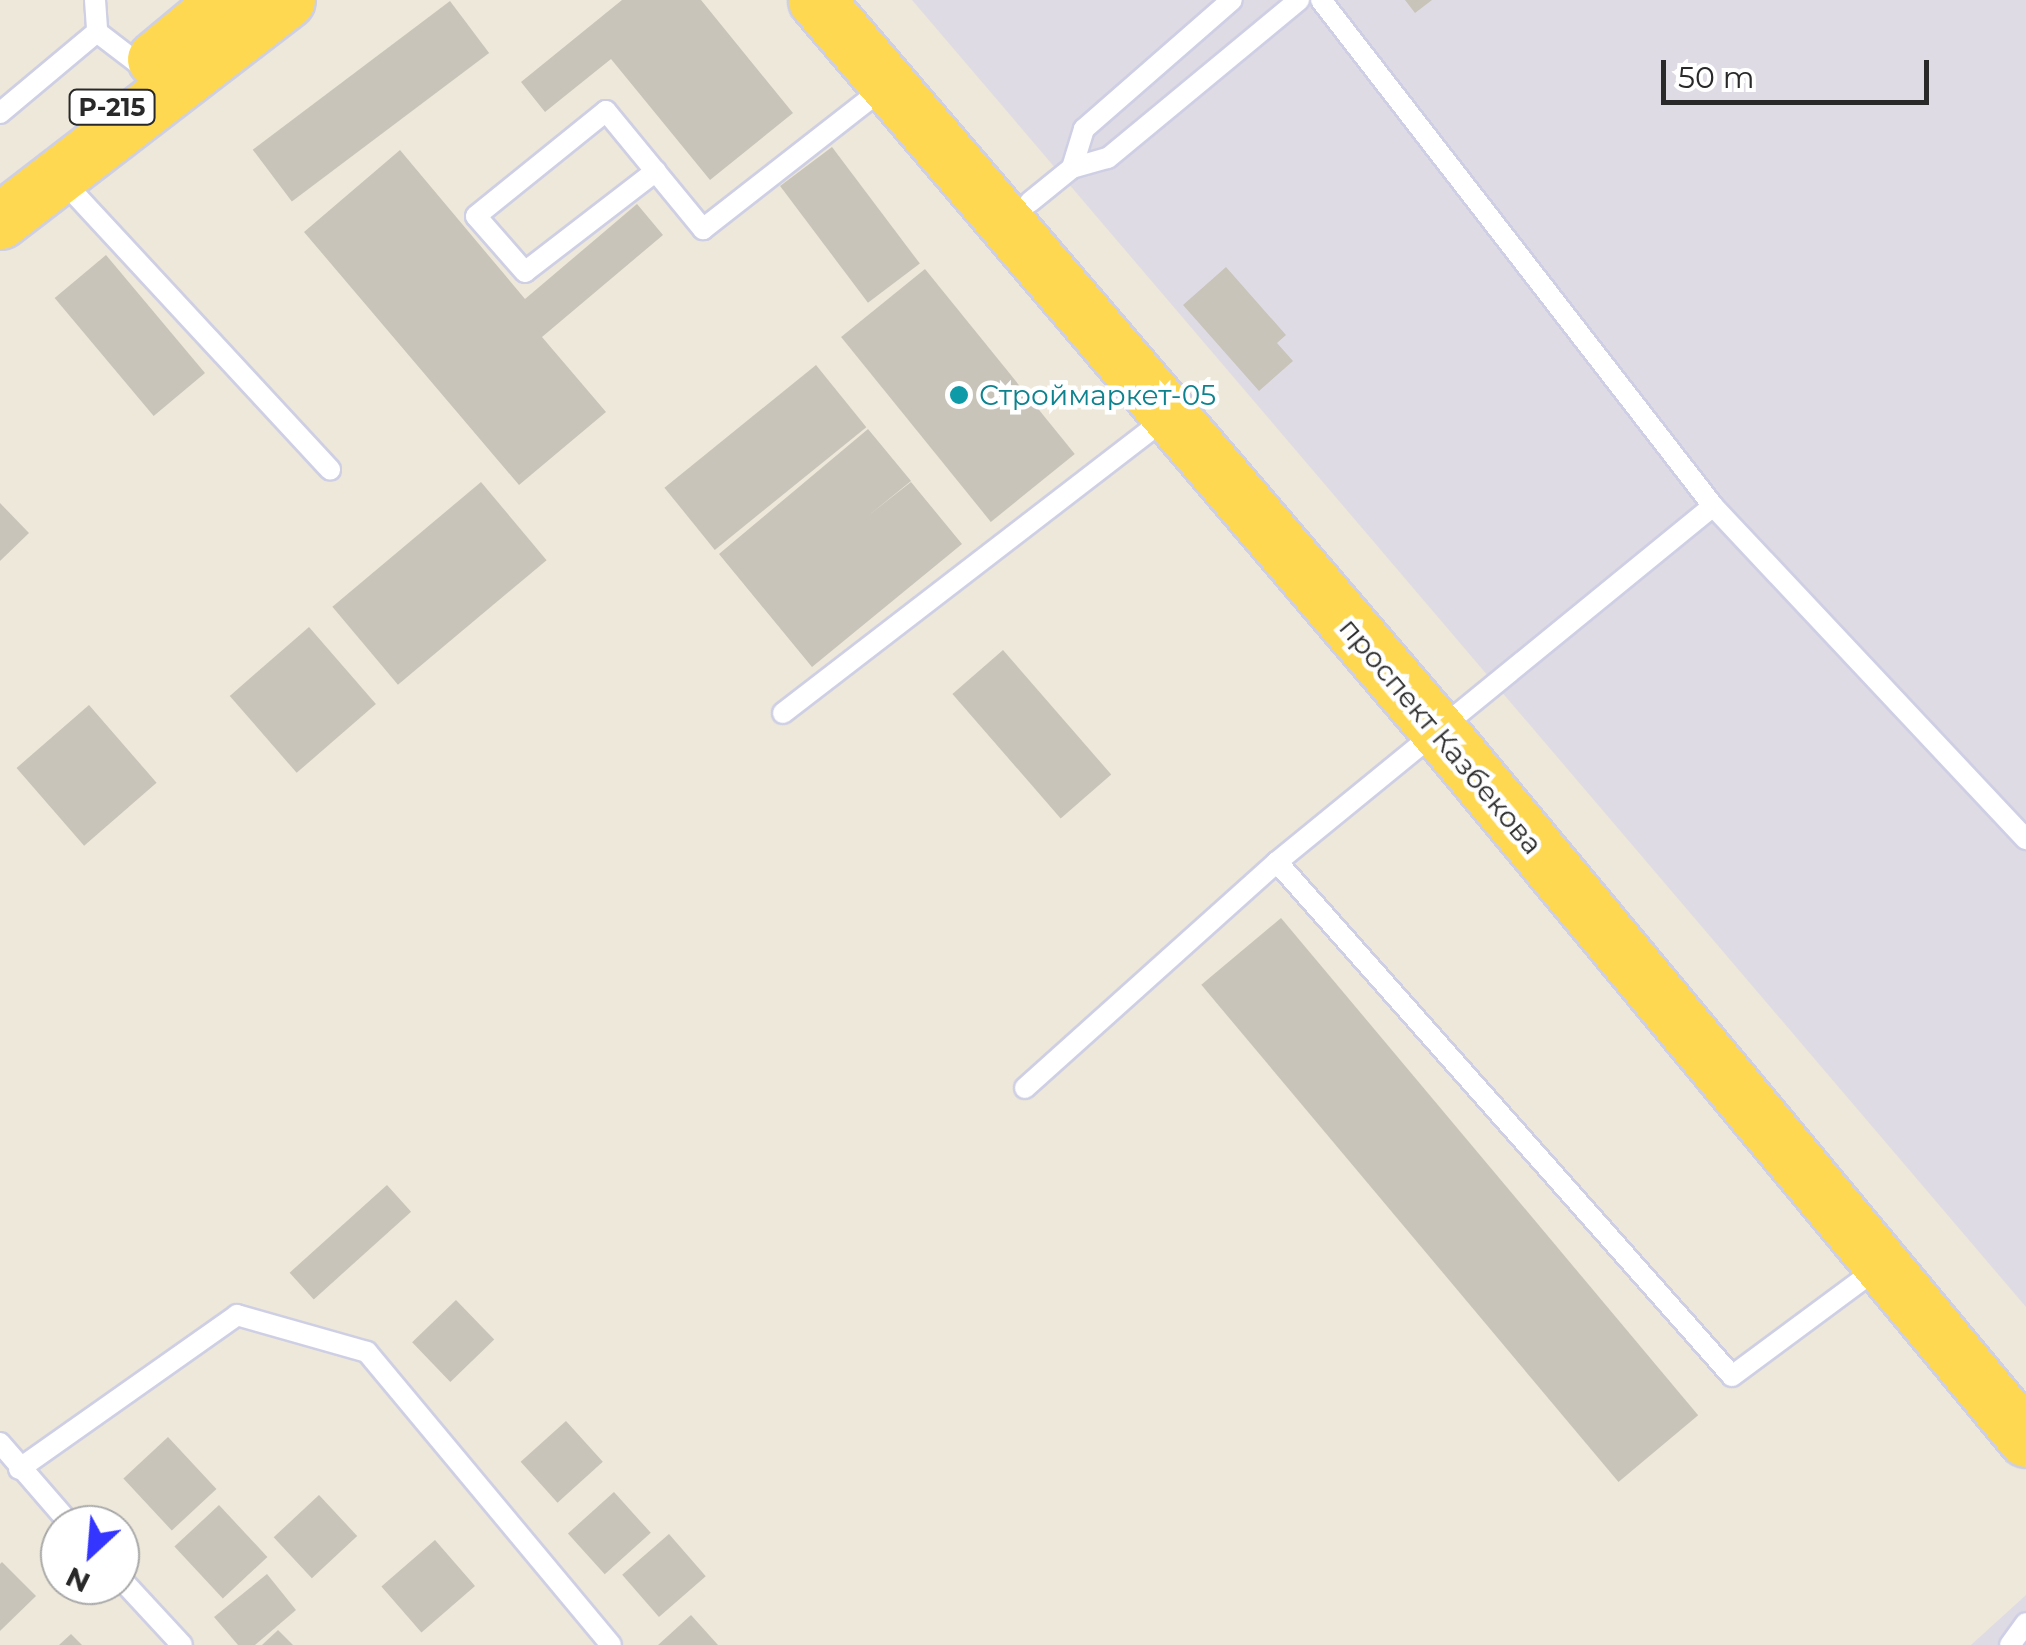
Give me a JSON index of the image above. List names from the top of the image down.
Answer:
{
  "streets": {
    "highway": ["P-215", "проспект Казбекова"]
  },
  "places": ["Строймаркет-05"],
  "scale_bar": "50 m",
  "north": "bottom left"
}
